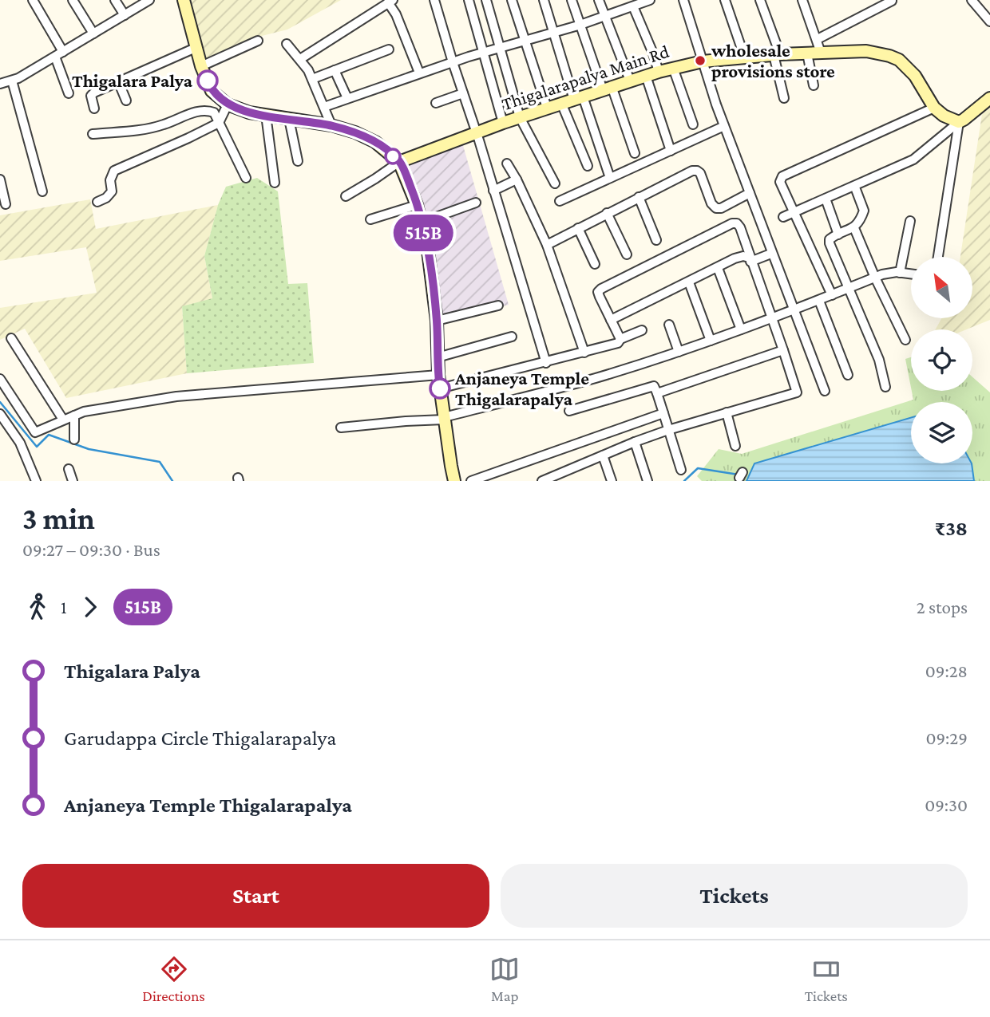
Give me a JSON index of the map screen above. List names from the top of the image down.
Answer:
{
  "streets": {
    "main road": ["Thigalarapalya Main Rd"]
  },
  "places": ["wholesale provisions store", "Thigalara Palya", "Anjaneya Temple Thigalarapalya"],
  "lines": ["bus line 515B"],
  "north": "top left",
  "page": {
    "on_map": "515B",
    "heading": ["3 min", "09:27 – 09:30 · Bus", "₹38"],
    "legs": ["1", "515B", "2 stops"],
    "list": [
      {
        "name": "Thigalara Palya",
        "value": "09:28"
      },
      {
        "name": "Garudappa Circle Thigalarapalya",
        "value": "09:29"
      },
      {
        "name": "Anjaneya Temple Thigalarapalya",
        "value": "09:30"
      }
    ],
    "buttons": ["Start", "Tickets"],
    "tabs": ["Directions", "Map", "Tickets"]
  }
}
